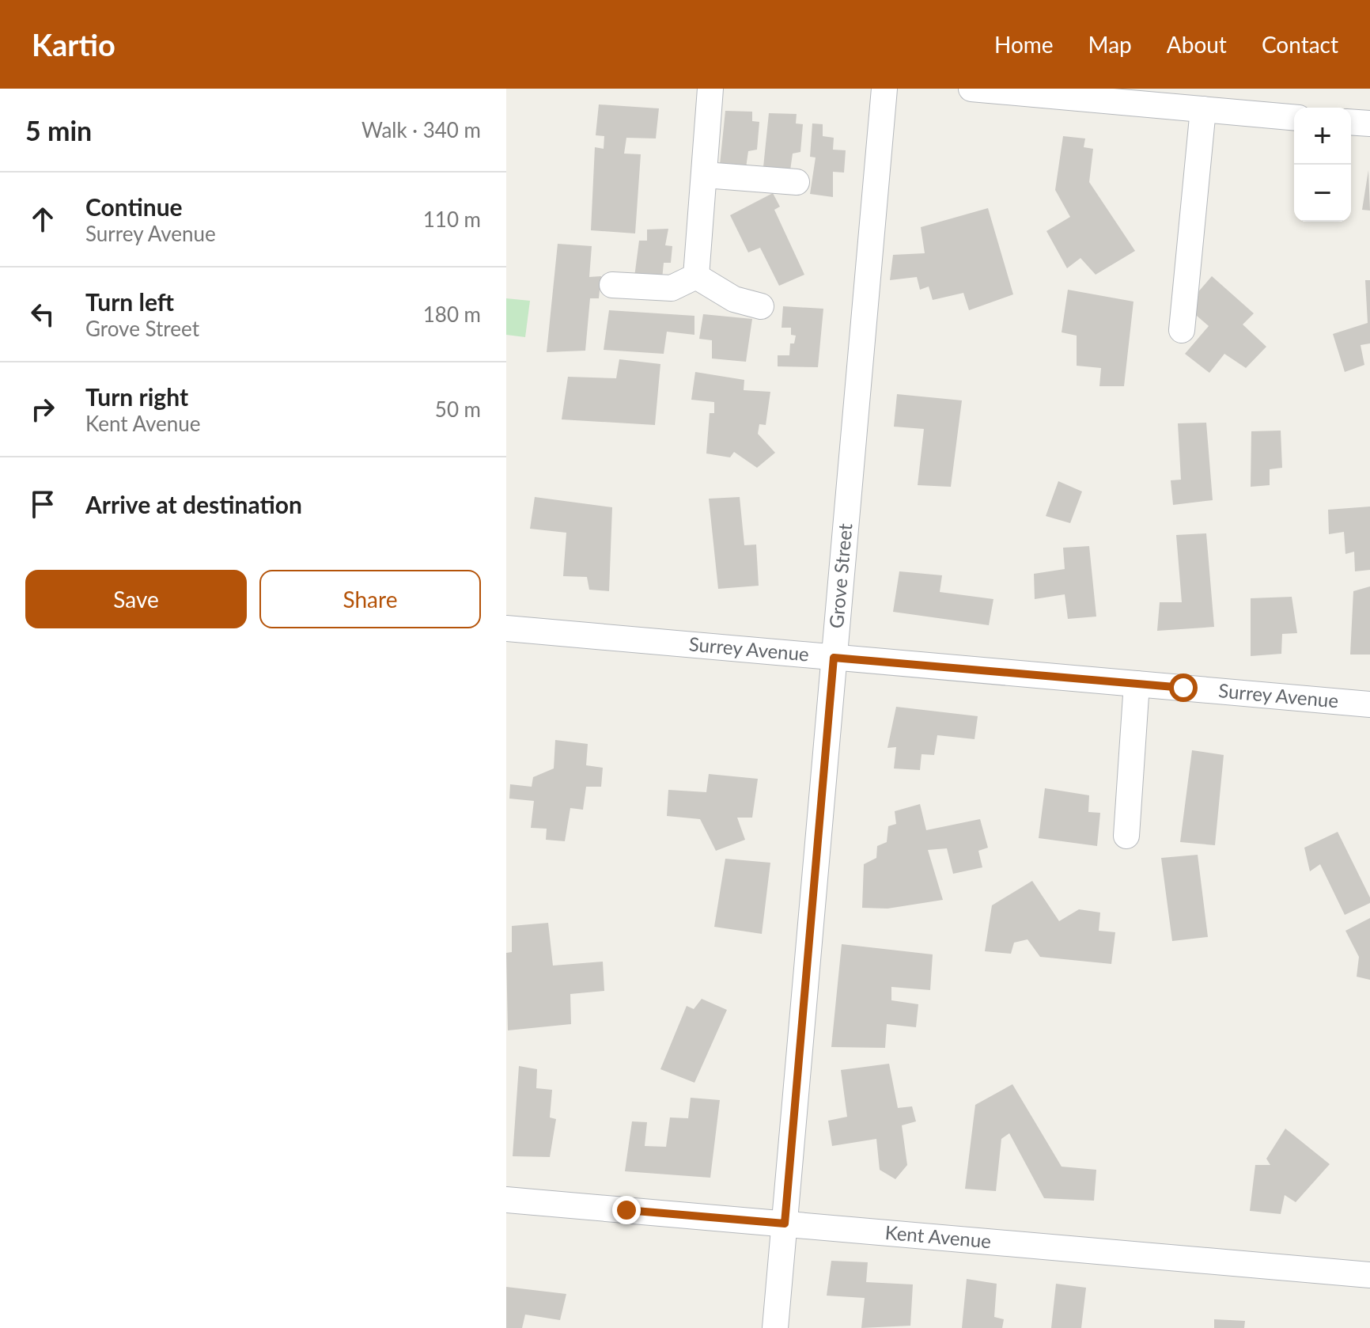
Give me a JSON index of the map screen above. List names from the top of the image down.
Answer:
{
  "streets": {
    "street": ["Grove Street", "Surrey Avenue", "Kent Avenue"]
  },
  "crossings": [
    ["Grove Street", "Surrey Avenue"],
    ["Grove Street", "Kent Avenue"]
  ],
  "page": {
    "header": "Kartio",
    "nav": [
      "Home",
      "Map",
      "About",
      "Contact"
    ],
    "heading": ["5 min", "Walk · 340 m"],
    "map_buttons": ["+", "−"],
    "list": [
      ["Continue", "Surrey Avenue", "110 m"],
      ["Turn left", "Grove Street", "180 m"],
      ["Turn right", "Kent Avenue", "50 m"],
      "Arrive at destination"
    ],
    "buttons": ["Save", "Share"]
  }
}
